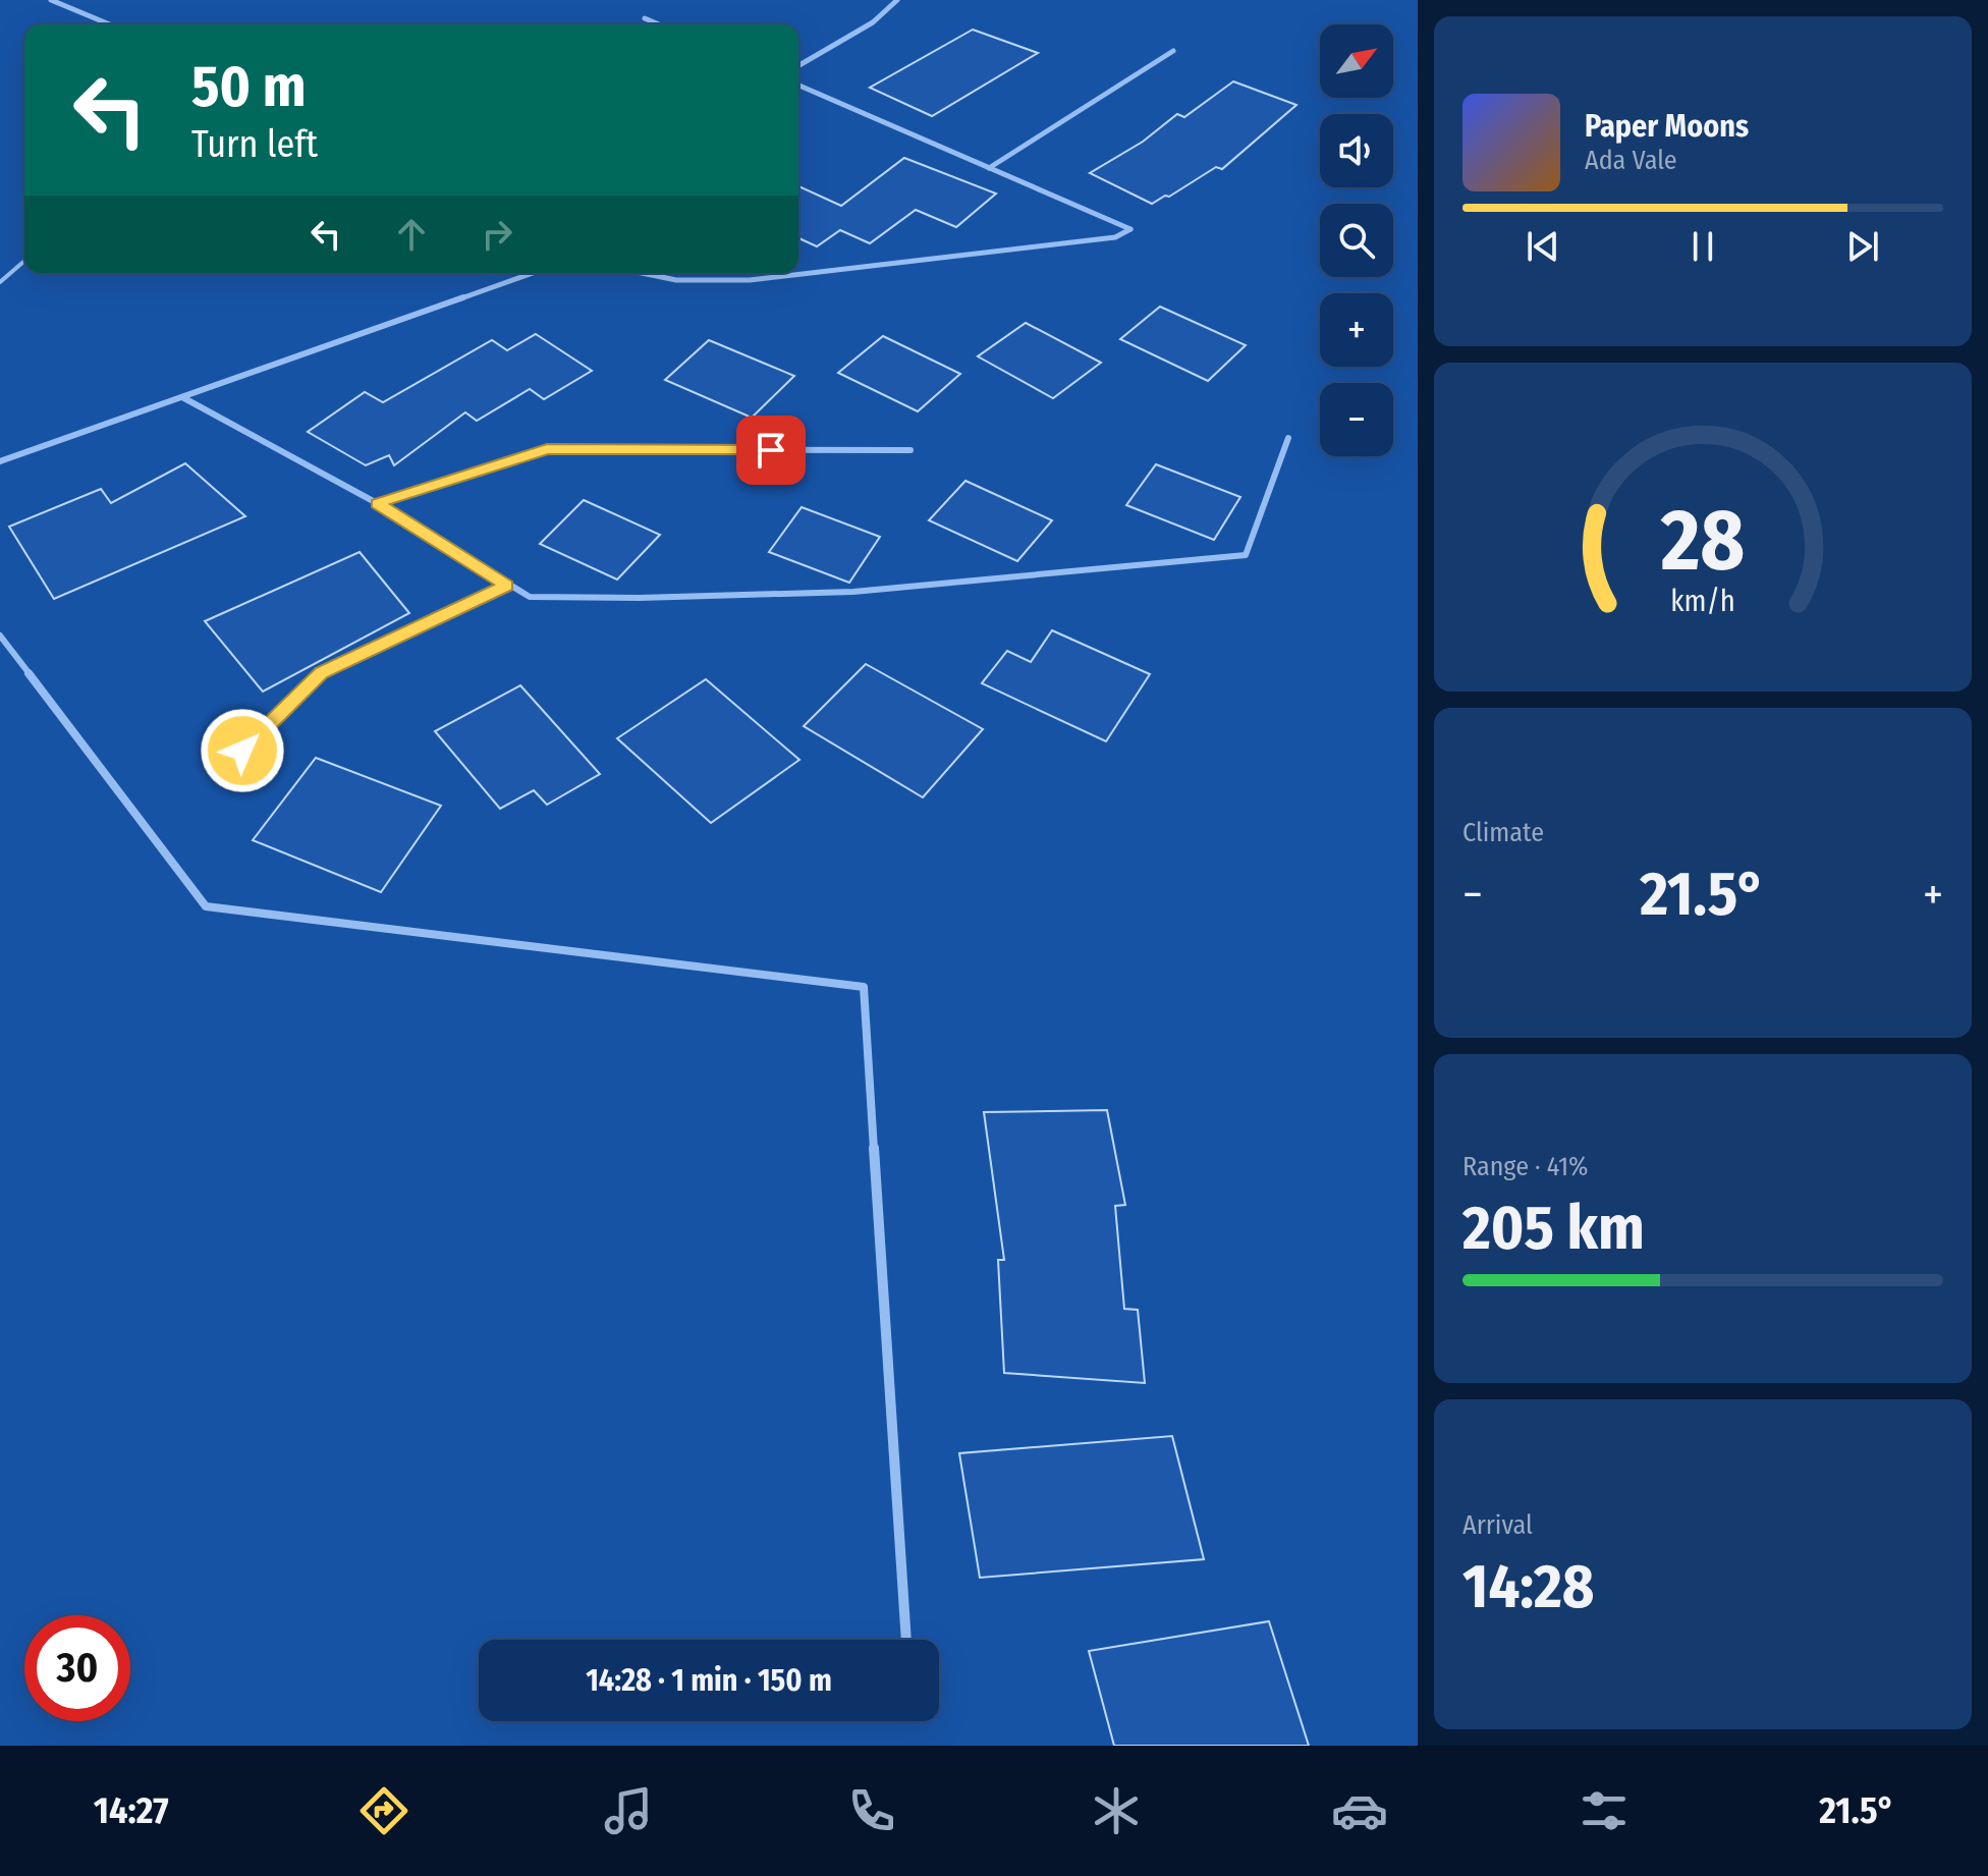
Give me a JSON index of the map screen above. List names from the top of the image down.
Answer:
{
  "north": "top right",
  "page": {
    "map_buttons": ["+", "−"],
    "turn": ["50 m", "Turn left"],
    "song": ["Paper Moons", "Ada Vale"],
    "tile": [
      "Climate",
      ["Range · 41%", "205 km"],
      ["Arrival", "14:28"]
    ],
    "heat": ["−", "21.5°", "+"],
    "limit": "30",
    "trip": "14:28 · 1 min · 150 m",
    "tabs": ["14:27", "21.5°"],
    "gauge": ["28", "km/h"]
  }
}
